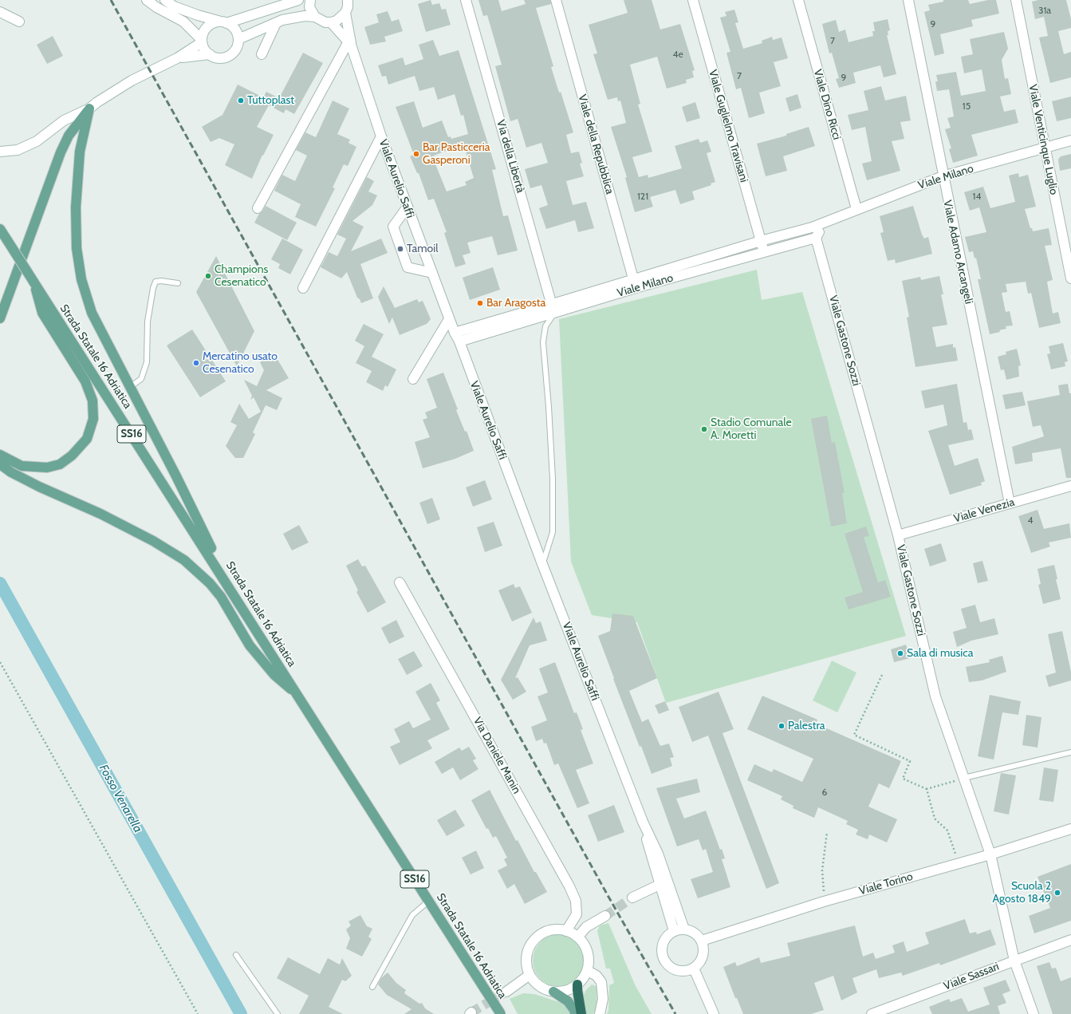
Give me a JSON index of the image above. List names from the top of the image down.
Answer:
{
  "streets": {
    "main road": ["Strada Statale 16 Adriatica", "SS16"],
    "street": [
      "Viale Dino Ricci",
      "Viale Guglielmo Travisani",
      "Viale Venticinque Luglio",
      "Viale della Repubblica",
      "Via della Libertà",
      "Viale Milano",
      "Viale Aurelio Saffi",
      "Viale Adamo Arcangeli",
      "Viale Gastone Sozzi",
      "Viale Venezia",
      "Via Daniele Manin",
      "Viale Torino",
      "Viale Sassari"
    ]
  },
  "crossings": [
    ["Viale Dino Ricci", "Viale Milano"],
    ["Viale Guglielmo Travisani", "Viale Milano"],
    ["Viale Venticinque Luglio", "Viale Milano"],
    ["Viale della Repubblica", "Viale Milano"],
    ["Via della Libertà", "Viale Milano"],
    ["Viale Milano", "Viale Aurelio Saffi"],
    ["Viale Milano", "Viale Adamo Arcangeli"],
    ["Viale Milano", "Viale Gastone Sozzi"],
    ["Viale Aurelio Saffi", "Viale Torino"],
    ["Viale Adamo Arcangeli", "Viale Venezia"],
    ["Viale Gastone Sozzi", "Viale Venezia"],
    ["Viale Gastone Sozzi", "Viale Torino"],
    ["Viale Gastone Sozzi", "Viale Sassari"]
  ],
  "water": ["Fosso Venarella"],
  "places": [
    "Tuttoplast",
    "Bar Pasticceria Gasperoni",
    "Tamoil",
    "Champions Cesenatico",
    "Bar Aragosta",
    "Mercatino usato Cesenatico",
    "Stadio Comunale A. Moretti",
    "Sala di musica",
    "Palestra",
    "Scuola 2 Agosto 1849"
  ],
  "house_numbers": [
    "31a",
    "9",
    "7",
    "4e",
    "7",
    "9",
    "15",
    "121",
    "14",
    "4",
    "6"
  ]
}
